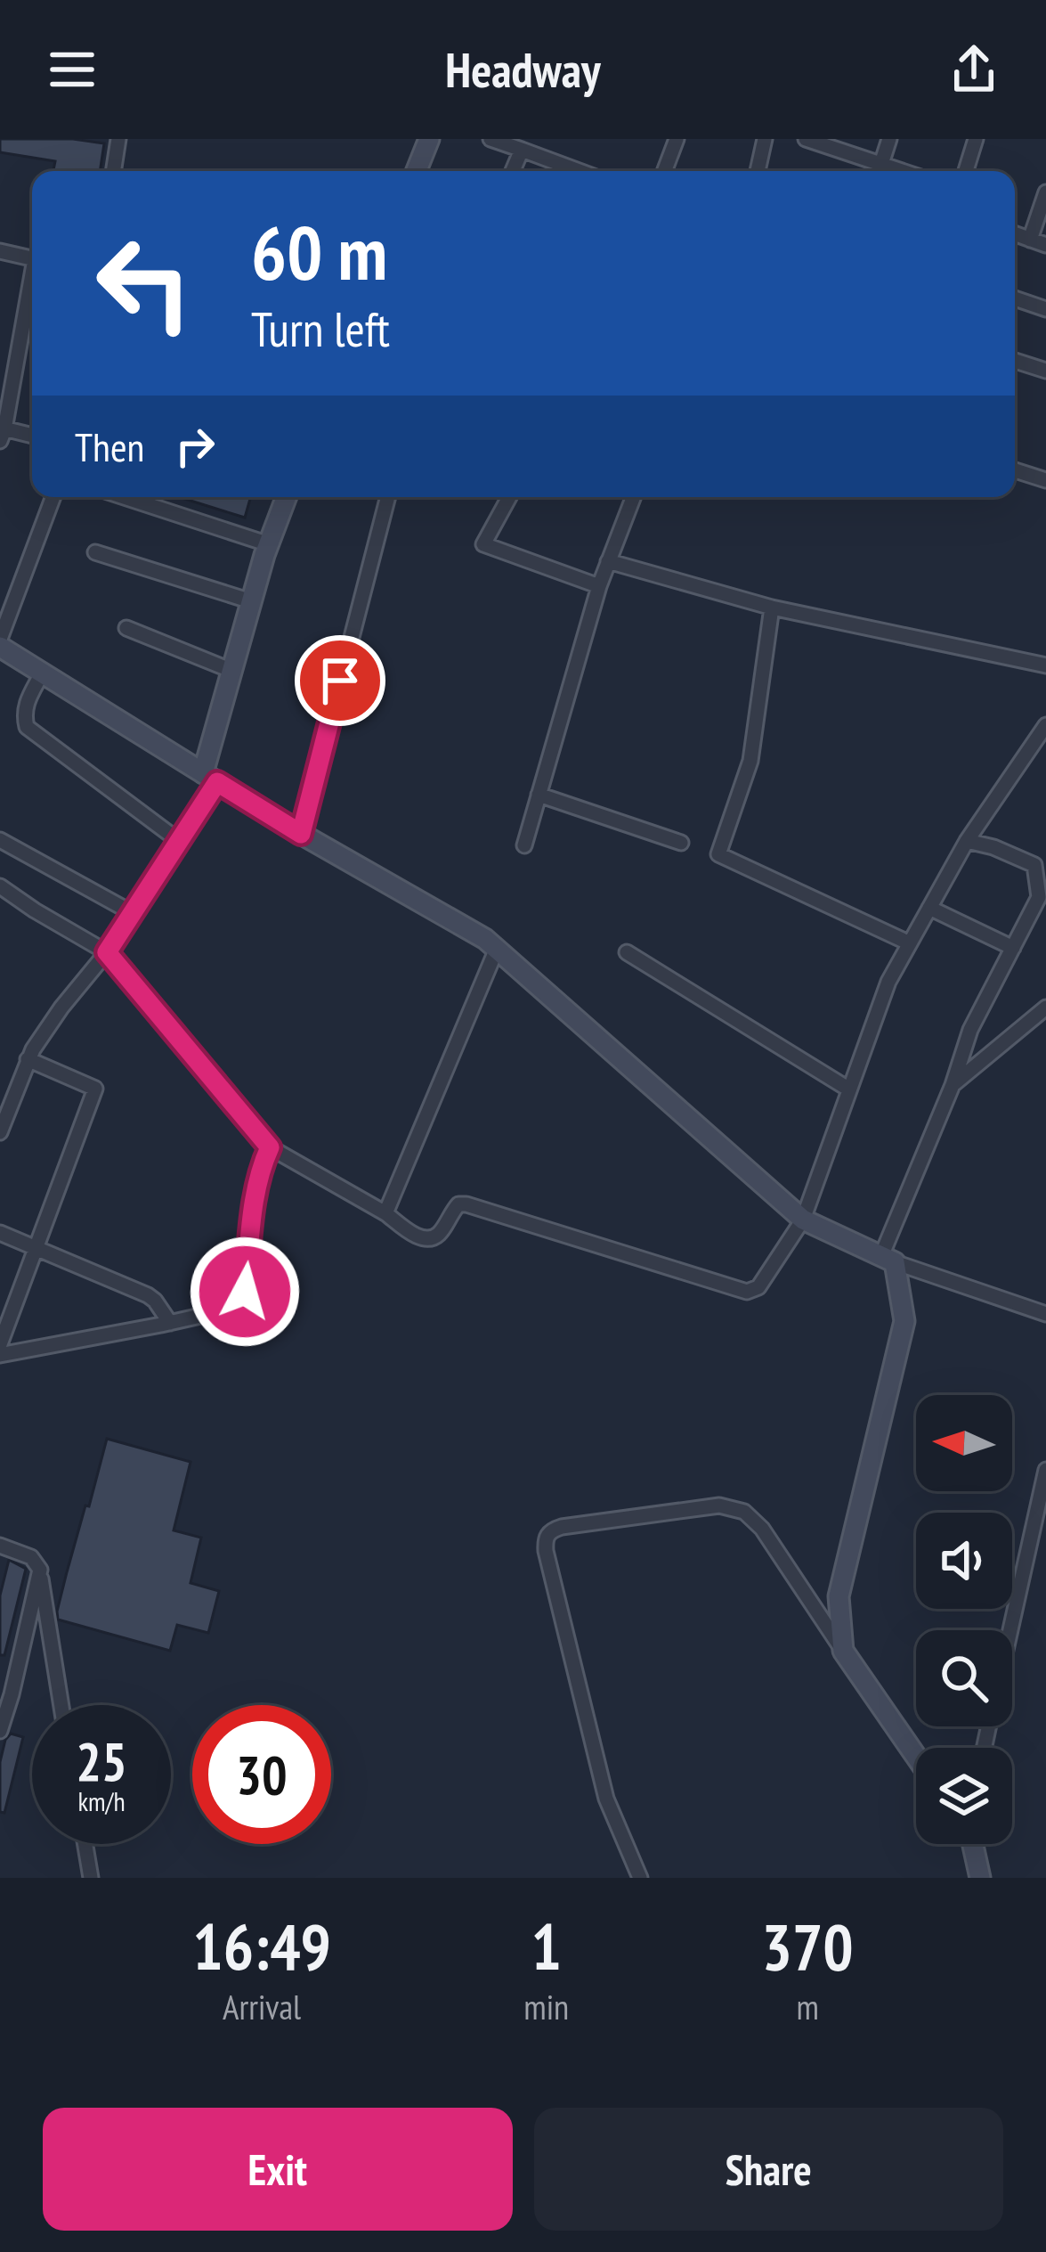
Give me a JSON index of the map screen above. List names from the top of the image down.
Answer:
{
  "north": "left",
  "page": {
    "header": "Headway",
    "turn": ["60 m", "Turn left"],
    "then": "Then",
    "speed": "25 km/h",
    "limit": "30",
    "eta": [
      "16:49",
      "Arrival",
      "1",
      "min",
      "370",
      "m"
    ],
    "buttons": ["Exit", "Share"]
  }
}
